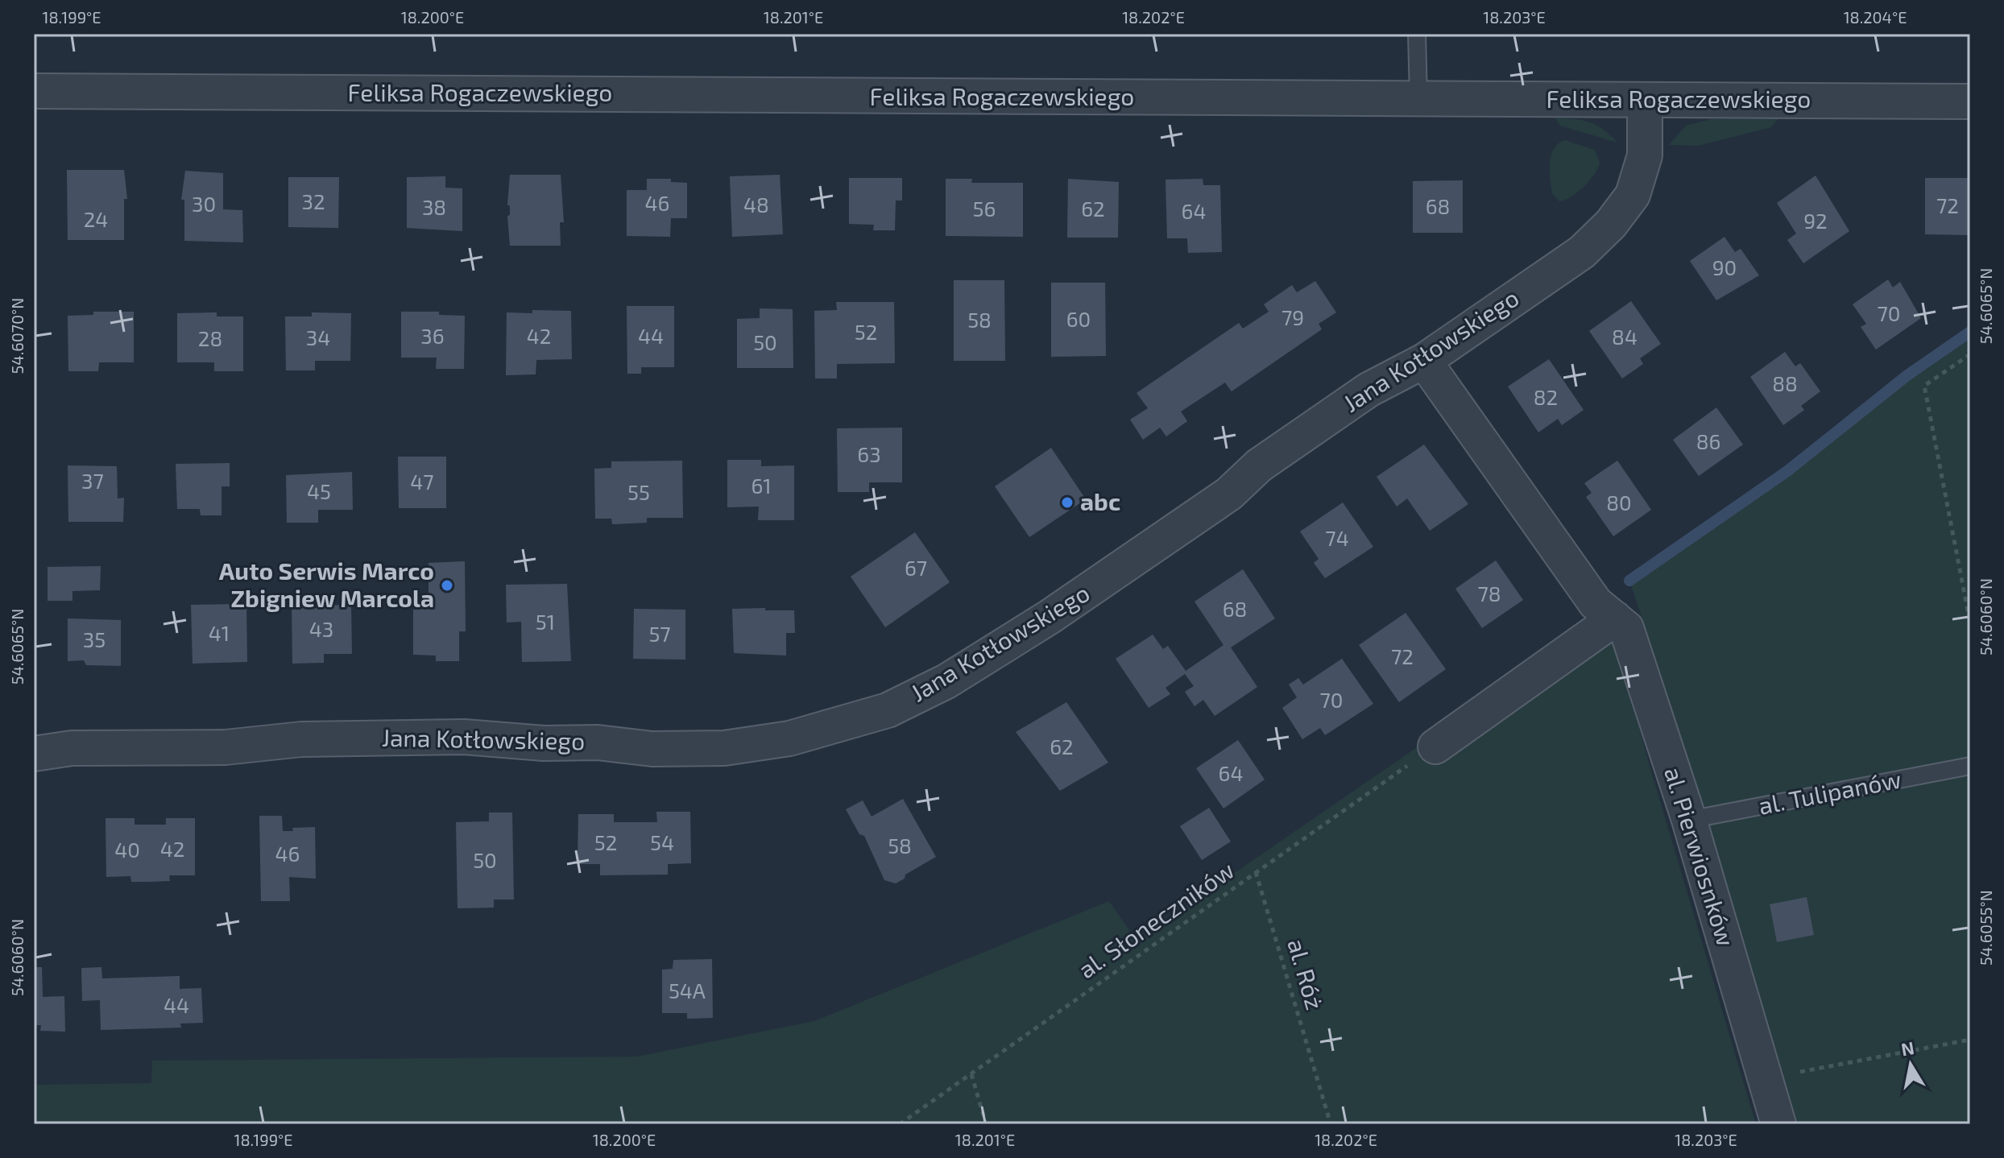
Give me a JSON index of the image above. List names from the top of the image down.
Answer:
{
  "streets": {
    "street": ["Feliksa Rogaczewskiego", "Jana Kotłowskiego", "al. Pierwiosnków"],
    "lane": ["al. Tulipanów"],
    "path": ["al. Słoneczników", "al. Róż"]
  },
  "crossings": [
    ["Feliksa Rogaczewskiego", "Jana Kotłowskiego"],
    ["Jana Kotłowskiego", "al. Pierwiosnków"],
    ["al. Tulipanów", "al. Pierwiosnków"],
    ["al. Słoneczników", "al. Róż"]
  ],
  "places": ["abc", "Auto Serwis Marco Zbigniew Marcola"],
  "house_numbers": [
    "32",
    "46",
    "30",
    "48",
    "72",
    "68",
    "38",
    "56",
    "62",
    "64",
    "24",
    "92",
    "90",
    "70",
    "79",
    "60",
    "58",
    "52",
    "36",
    "42",
    "44",
    "84",
    "34",
    "28",
    "50",
    "88",
    "82",
    "86",
    "63",
    "37",
    "47",
    "61",
    "45",
    "55",
    "80",
    "74",
    "67",
    "78",
    "68",
    "51",
    "43",
    "41",
    "57",
    "35",
    "72",
    "70",
    "62",
    "64",
    "52",
    "54",
    "58",
    "42",
    "40",
    "46",
    "50",
    "54A",
    "44"
  ],
  "north": "top",
  "coordinates": [
    "18.199°E",
    "18.200°E",
    "18.201°E",
    "18.202°E",
    "18.203°E",
    "18.204°E",
    "54.6065°N",
    "54.6070°N",
    "54.6060°N",
    "54.6055°N"
  ]
}
